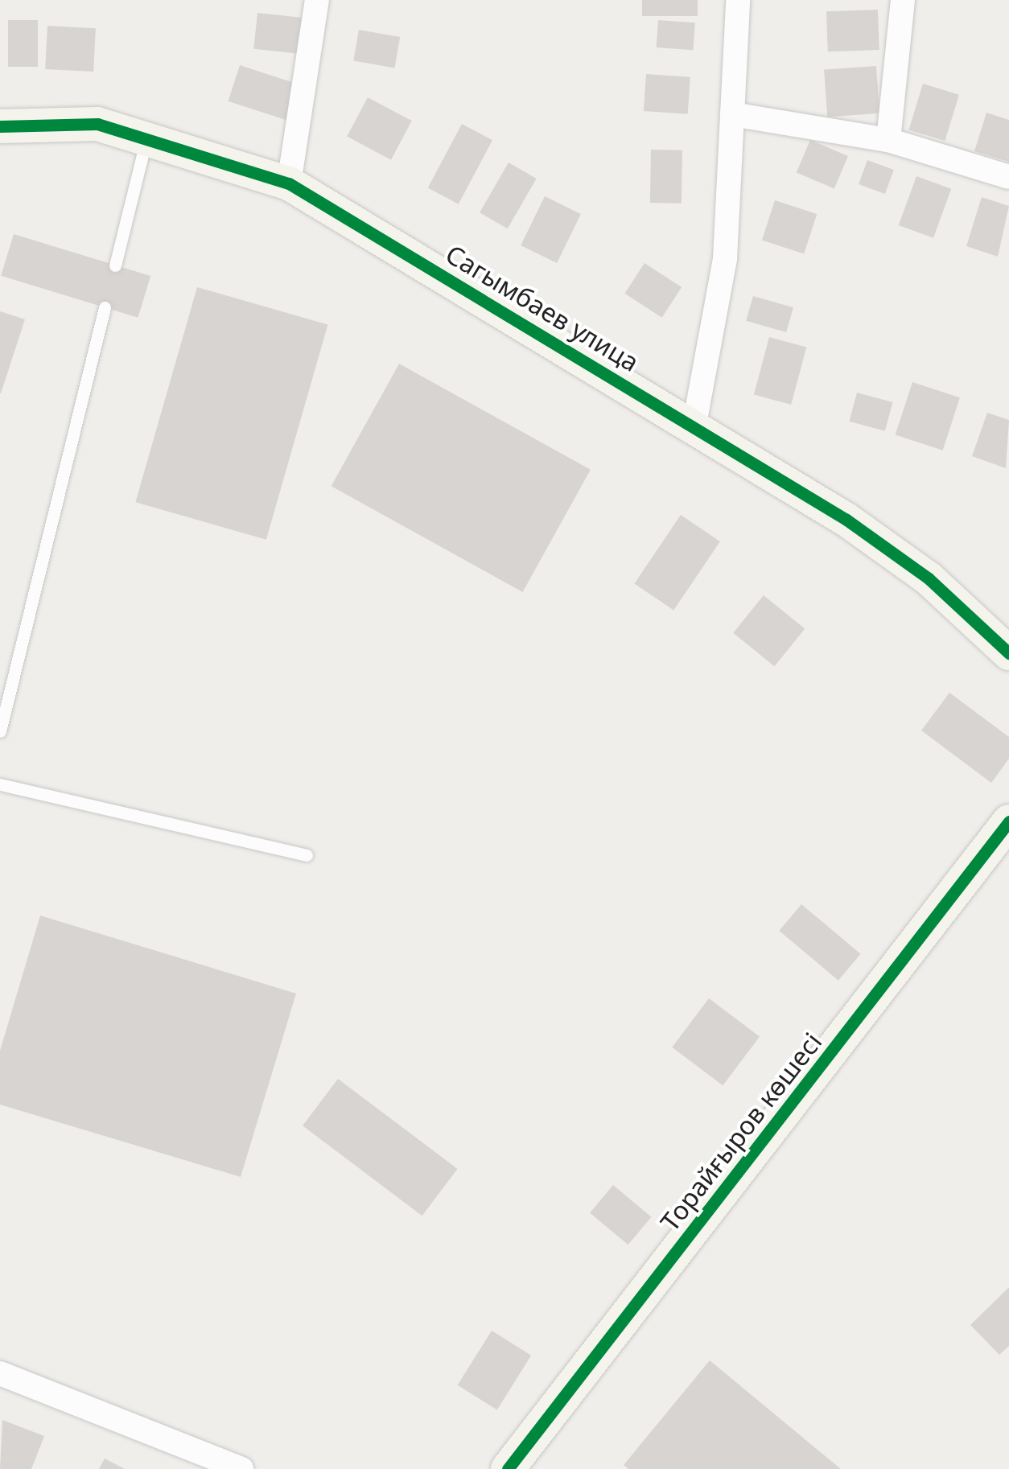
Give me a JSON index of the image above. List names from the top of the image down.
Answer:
{
  "streets": {
    "street": ["Сагымбаев улица", "Торайғыров көшесі"]
  }
}
